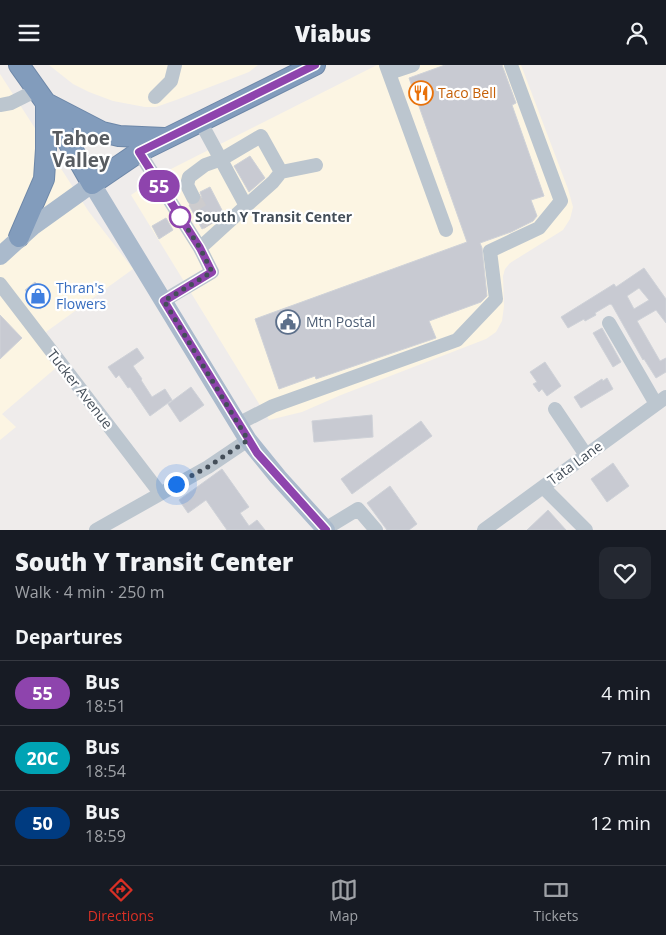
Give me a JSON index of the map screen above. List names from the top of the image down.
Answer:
{
  "streets": {
    "street": ["Tucker Avenue", "Tata Lane"]
  },
  "districts": ["Tahoe Valley"],
  "places": {
    "restaurant": ["Taco Bell"],
    "other": ["South Y Transit Center"],
    "shop": ["Thran's Flowers"],
    "public building": ["Mtn Postal"]
  },
  "lines": ["bus line 55"],
  "page": {
    "header": "Viabus",
    "on_map": "55",
    "heading": [
      ["South Y Transit Center", "Walk · 4 min · 250 m"],
      "Departures"
    ],
    "list": [
      {
        "mark": "55",
        "name": "Bus",
        "note": "18:51",
        "value": "4 min"
      },
      {
        "mark": "20C",
        "name": "Bus",
        "note": "18:54",
        "value": "7 min"
      },
      {
        "mark": "50",
        "name": "Bus",
        "note": "18:59",
        "value": "12 min"
      }
    ],
    "tabs": ["Directions", "Map", "Tickets"]
  }
}
